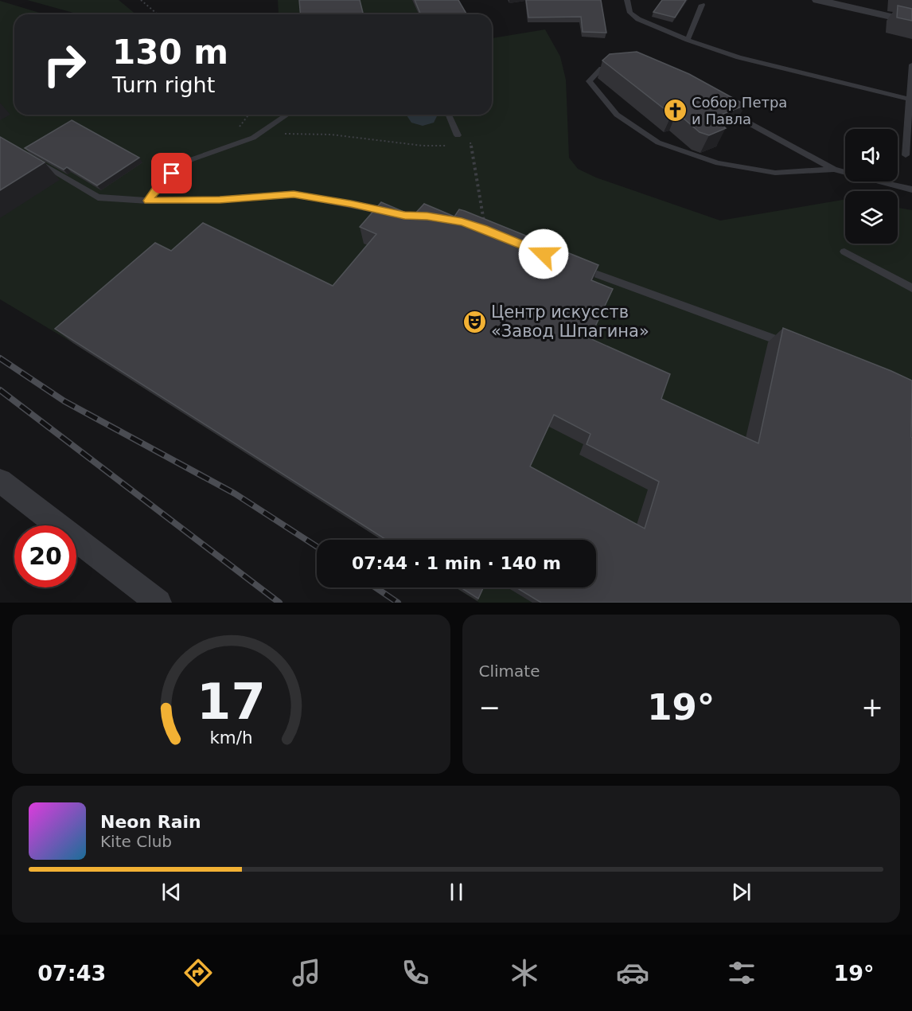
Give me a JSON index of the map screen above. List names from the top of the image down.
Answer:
{
  "places": {
    "church": ["Собор Петра и Павла"],
    "theatre": ["Центр искусств «Завод Шпагина»"]
  },
  "page": {
    "turn": ["130 m", "Turn right"],
    "limit": "20",
    "trip": "07:44 · 1 min · 140 m",
    "tile": "Climate",
    "heat": ["−", "19°", "+"],
    "song": ["Neon Rain", "Kite Club"],
    "tabs": ["07:43", "19°"],
    "gauge": ["17", "km/h"]
  }
}
